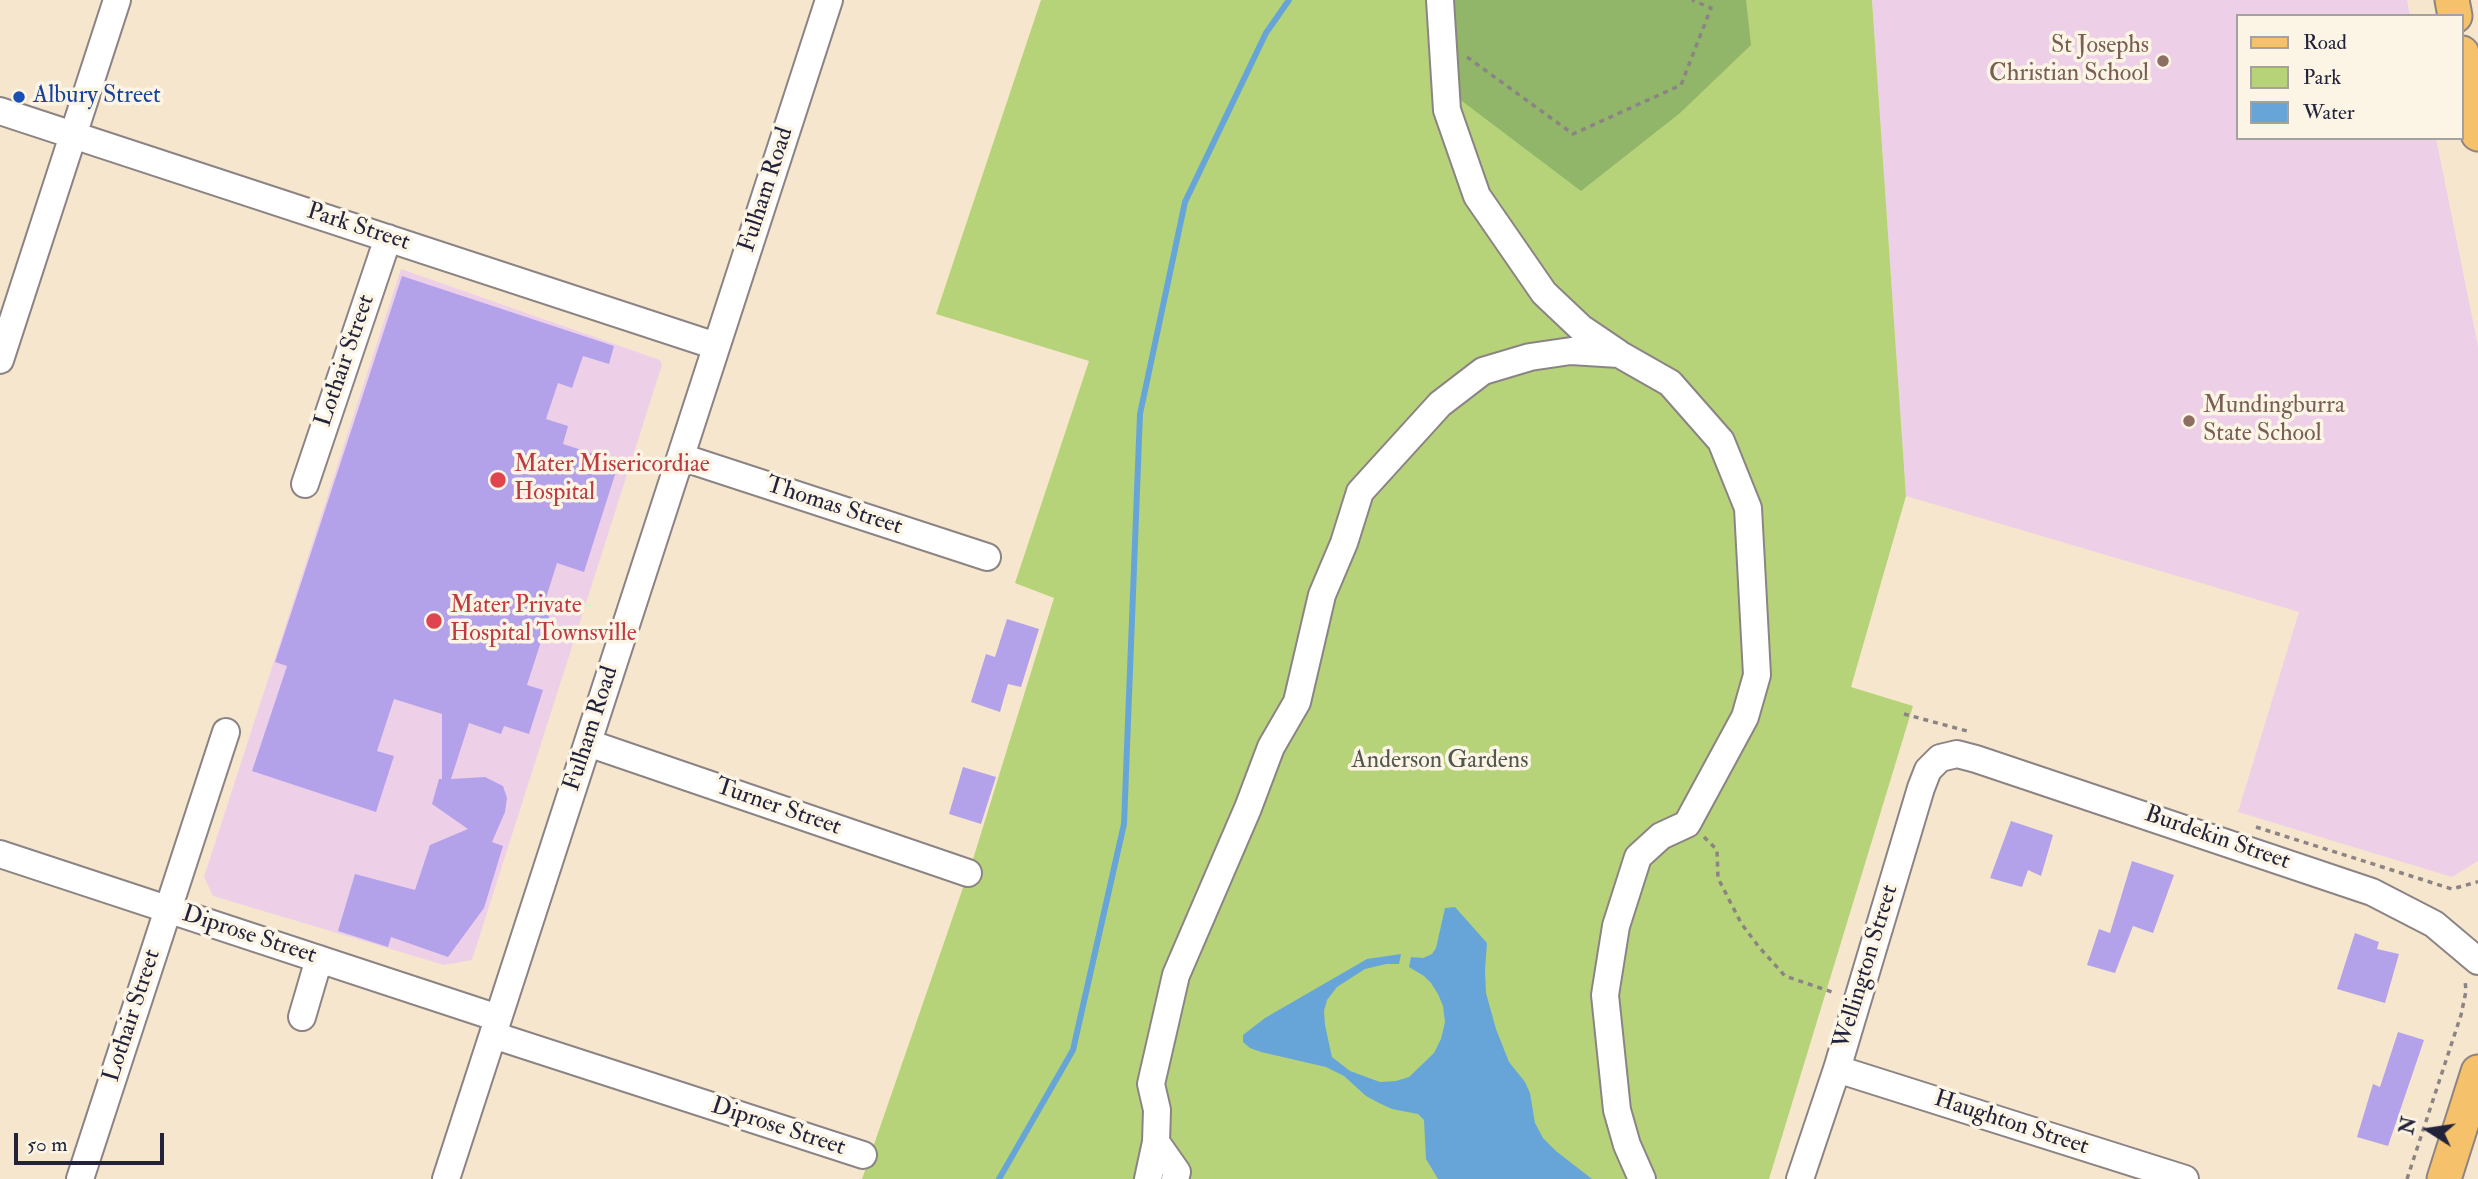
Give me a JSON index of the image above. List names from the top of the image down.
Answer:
{
  "streets": {
    "street": [
      "Fulham Road",
      "Park Street",
      "Lothair Street",
      "Thomas Street",
      "Turner Street",
      "Burdekin Street",
      "Diprose Street",
      "Wellington Street",
      "Haughton Street"
    ]
  },
  "crossings": [
    ["Fulham Road", "Park Street"],
    ["Fulham Road", "Thomas Street"],
    ["Fulham Road", "Turner Street"],
    ["Fulham Road", "Diprose Street"],
    ["Park Street", "Lothair Street"],
    ["Lothair Street", "Diprose Street"],
    ["Burdekin Street", "Wellington Street"],
    ["Wellington Street", "Haughton Street"]
  ],
  "parks": ["Anderson Gardens"],
  "places": [
    "St Josephs Christian School",
    "Albury Street",
    "Mundingburra State School",
    "Mater Misericordiae Hospital",
    "Mater Private Hospital Townsville"
  ],
  "legend": ["Road", "Park", "Water"],
  "scale_bar": "50 m",
  "north": "left"
}
